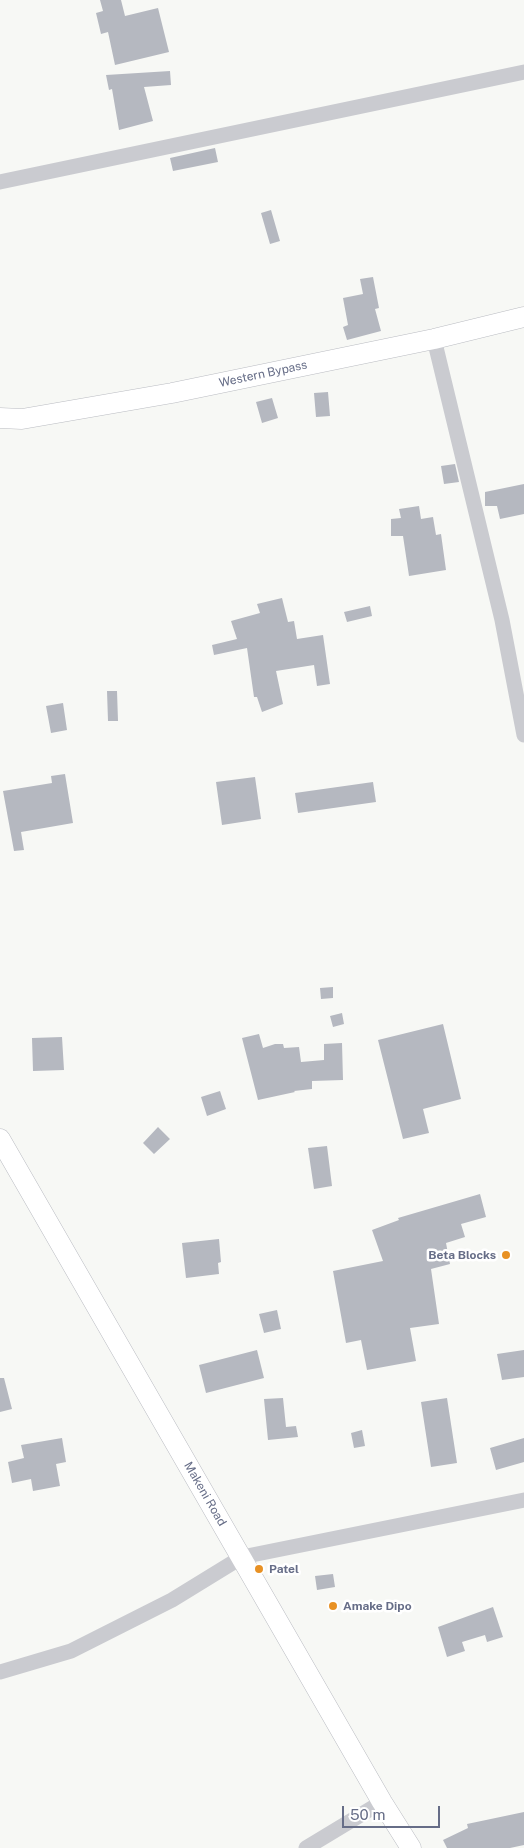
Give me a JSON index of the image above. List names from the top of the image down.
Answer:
{
  "streets": {
    "main road": ["Western Bypass", "Makeni Road"]
  },
  "places": ["Beta Blocks", "Patel", "Amake Dipo"],
  "scale_bar": "50 m"
}
